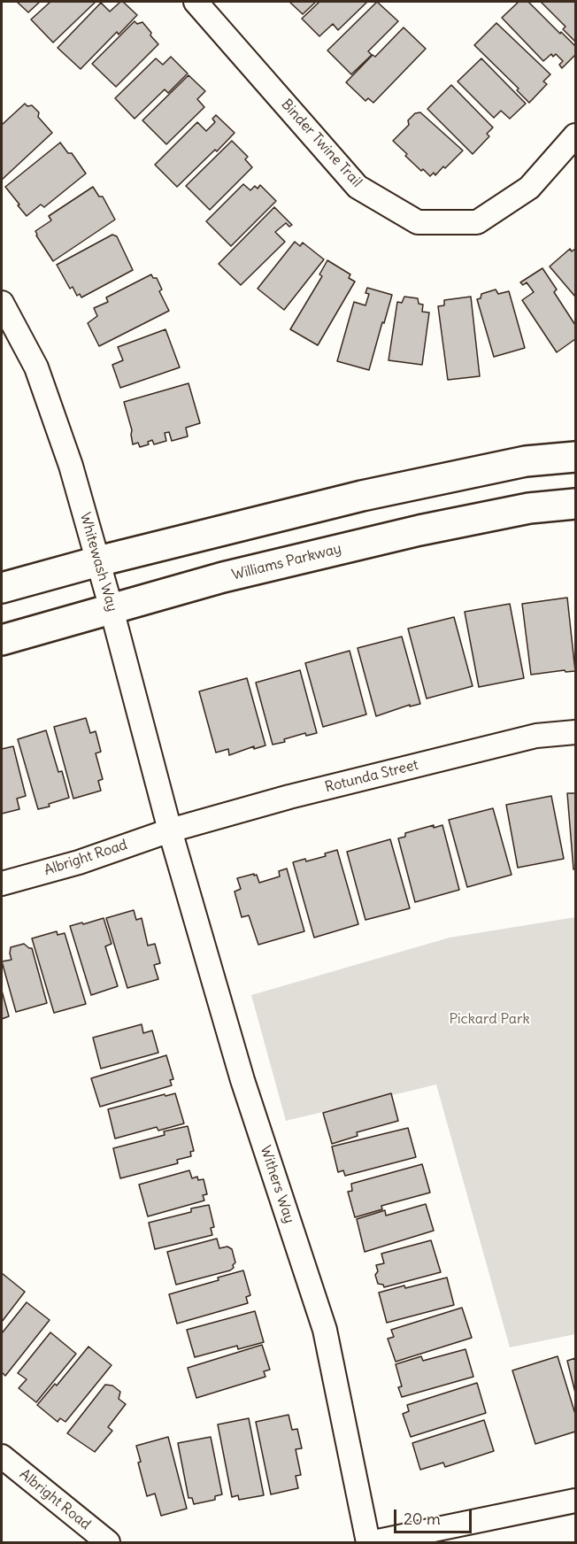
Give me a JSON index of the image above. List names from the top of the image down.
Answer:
{
  "streets": {
    "main road": ["Williams Parkway"],
    "street": [
      "Binder Twine Trail",
      "Whitewash Way",
      "Rotunda Street",
      "Albright Road",
      "Withers Way"
    ]
  },
  "crossings": [
    ["Whitewash Way", "Williams Parkway"],
    ["Whitewash Way", "Rotunda Street"],
    ["Whitewash Way", "Albright Road"],
    ["Whitewash Way", "Withers Way"],
    ["Rotunda Street", "Albright Road"],
    ["Rotunda Street", "Withers Way"],
    ["Albright Road", "Withers Way"]
  ],
  "parks": ["Pickard Park"],
  "scale_bar": "20 m"
}
